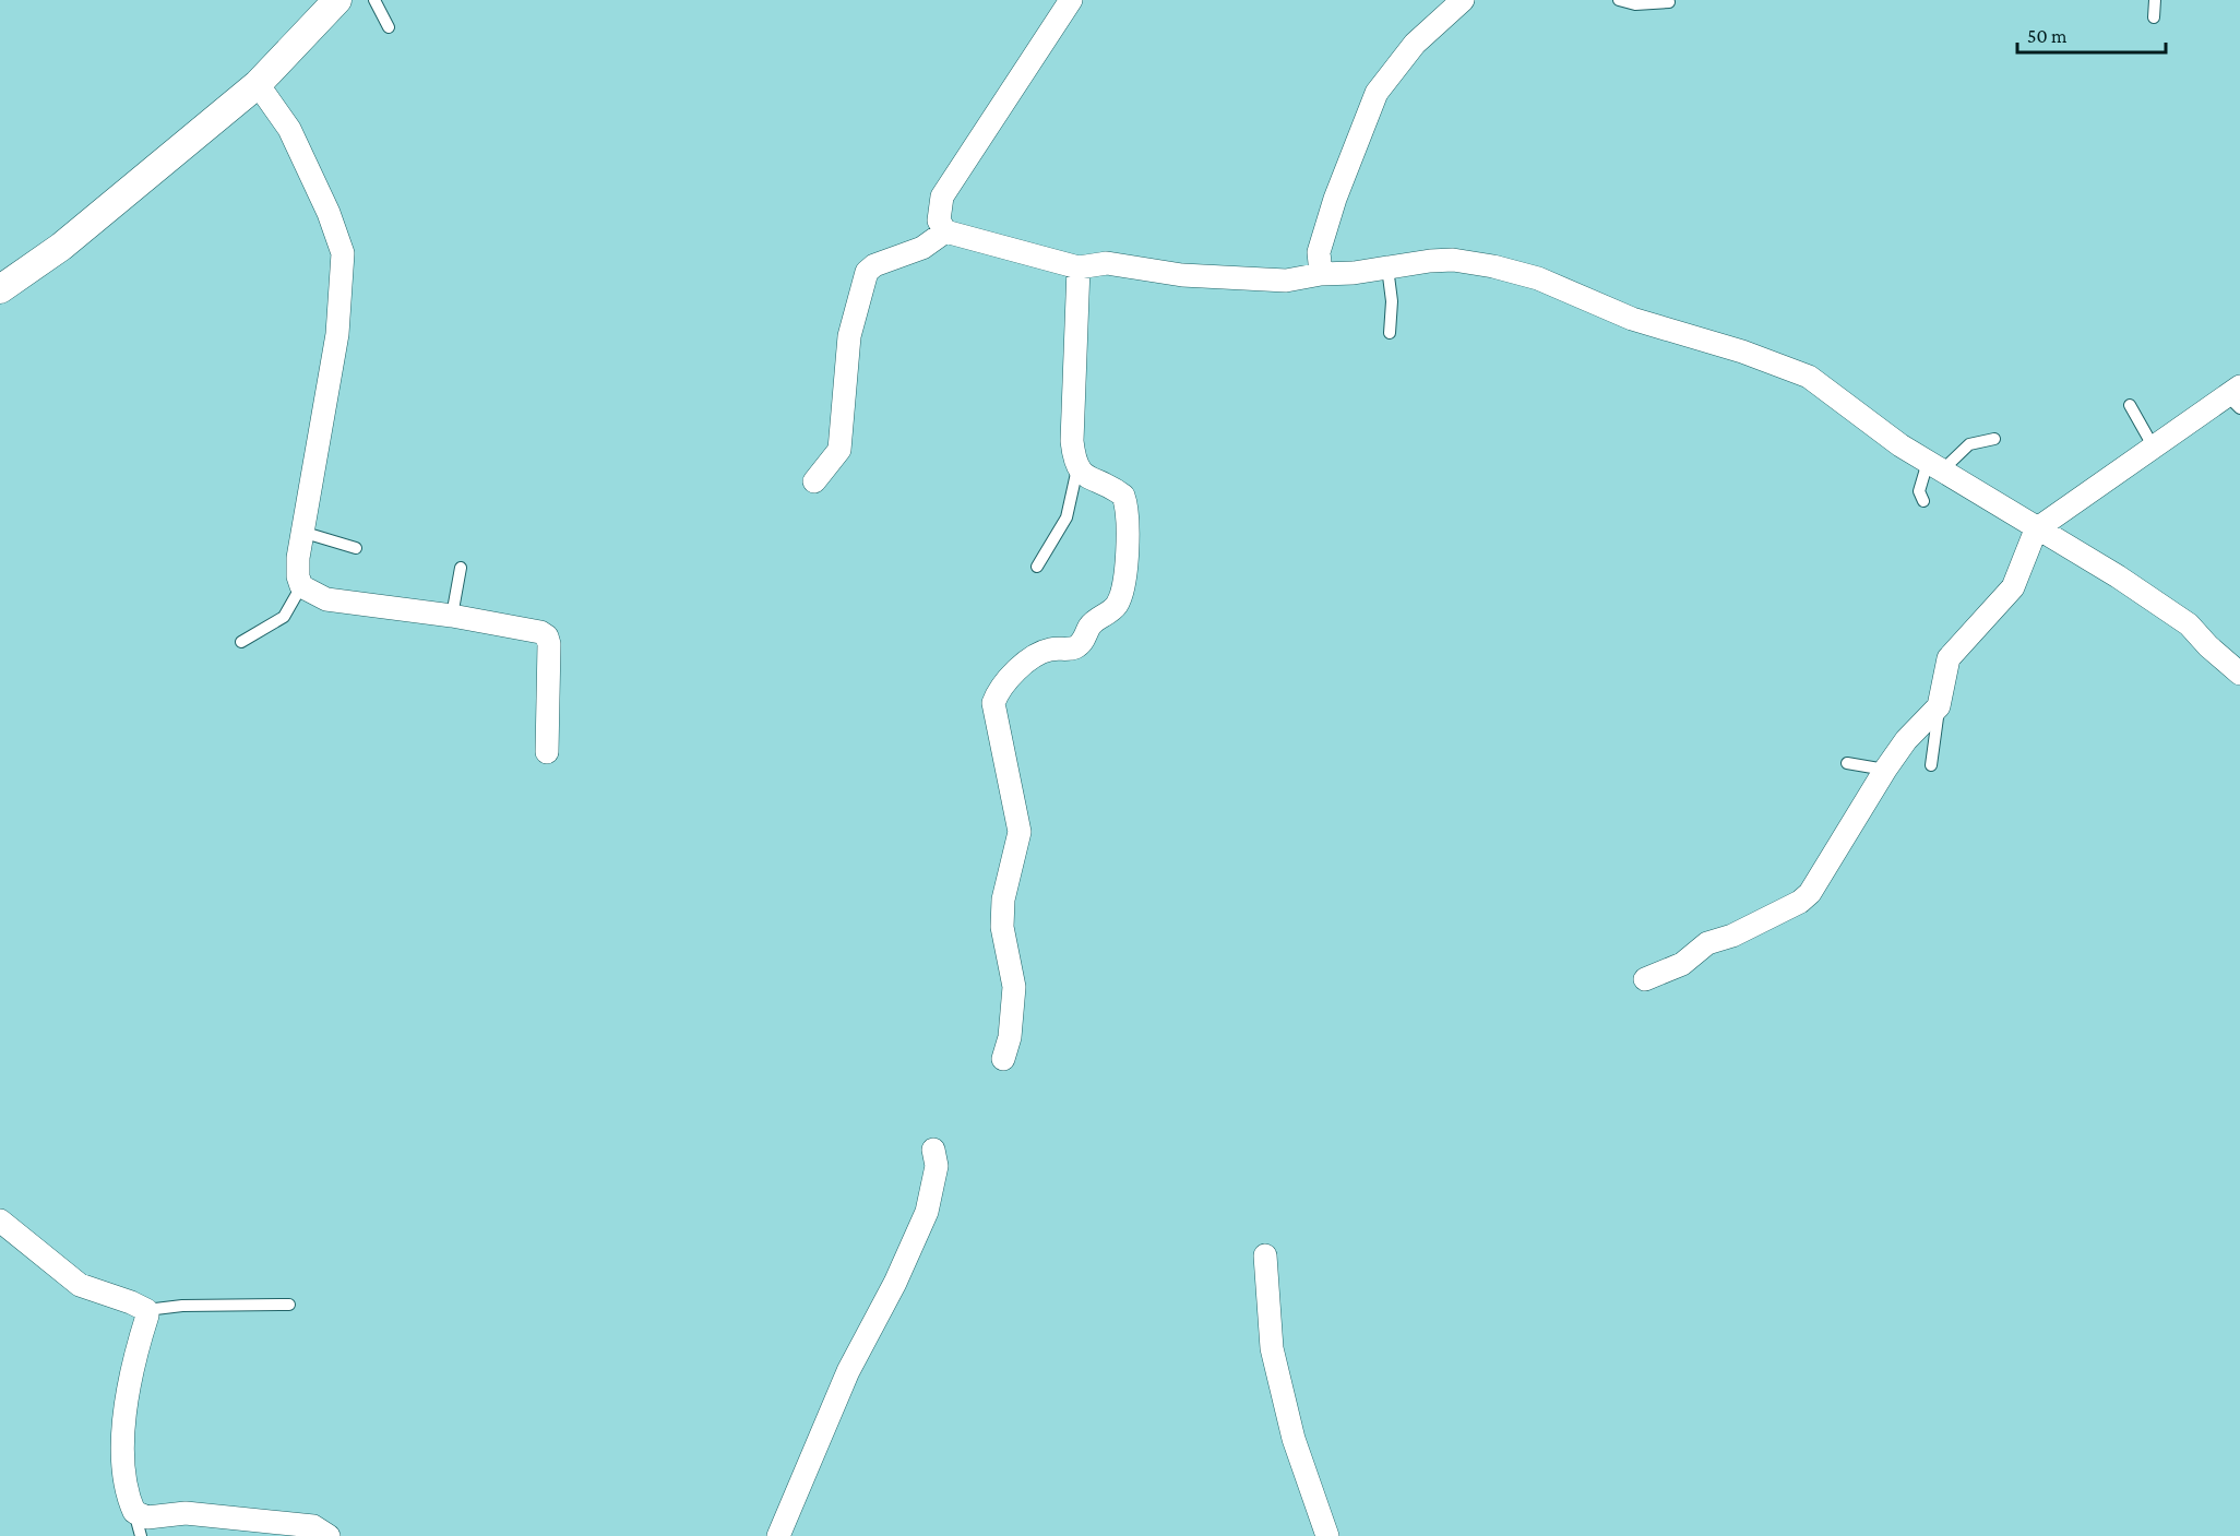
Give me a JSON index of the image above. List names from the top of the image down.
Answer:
{
  "scale_bar": "50 m"
}
